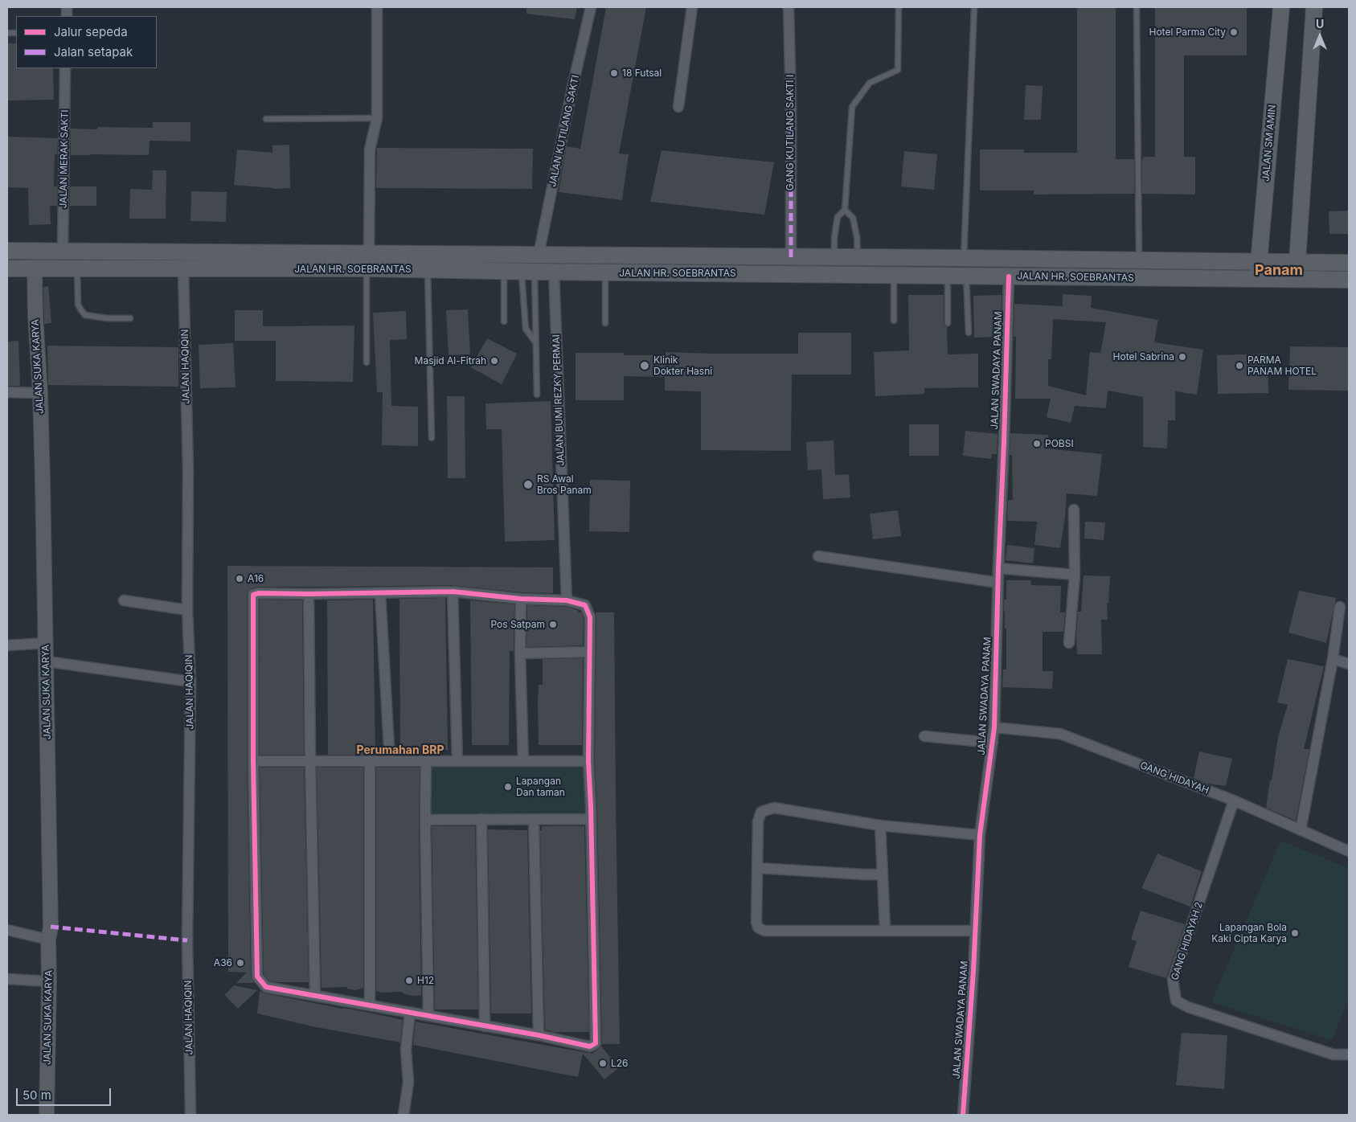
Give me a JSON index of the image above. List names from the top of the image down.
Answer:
{
  "streets": {
    "main road": ["JALAN SM AMIN", "JALAN HR. SOEBRANTAS", "JALAN SUKA KARYA"],
    "street": [
      "JALAN KUTILANG SAKTI",
      "GANG KUTILANG SAKTI I",
      "JALAN MERAK SAKTI",
      "JALAN HAQIQIN",
      "JALAN SWADAYA PANAM",
      "JALAN BUMI REZKY PERMAI",
      "GANG HIDAYAH",
      "GANG HIDAYAH 2"
    ]
  },
  "crossings": [
    ["JALAN KUTILANG SAKTI", "JALAN HR. SOEBRANTAS"],
    ["GANG KUTILANG SAKTI I", "JALAN HR. SOEBRANTAS"],
    ["JALAN SM AMIN", "JALAN HR. SOEBRANTAS"],
    ["JALAN MERAK SAKTI", "JALAN HR. SOEBRANTAS"],
    ["JALAN HR. SOEBRANTAS", "JALAN SUKA KARYA"],
    ["JALAN HR. SOEBRANTAS", "JALAN HAQIQIN"],
    ["JALAN HR. SOEBRANTAS", "JALAN SWADAYA PANAM"],
    ["JALAN HR. SOEBRANTAS", "JALAN BUMI REZKY PERMAI"],
    ["JALAN SWADAYA PANAM", "GANG HIDAYAH"],
    ["GANG HIDAYAH", "GANG HIDAYAH 2"]
  ],
  "districts": ["Panam", "Perumahan BRP"],
  "places": [
    "Hotel Parma City",
    "18 Futsal",
    "Hotel Sabrina",
    "Masjid Al-Fitrah",
    "Klinik Dokter Hasni",
    "PARMA PANAM HOTEL",
    "POBSI",
    "RS Awal Bros Panam",
    "A16",
    "Pos Satpam",
    "Lapangan Dan taman",
    "Lapangan Bola Kaki Cipta Karya",
    "A36",
    "H12",
    "L26"
  ],
  "legend": ["Jalur sepeda", "Jalan setapak"],
  "scale_bar": "50 m",
  "north": "top"
}
